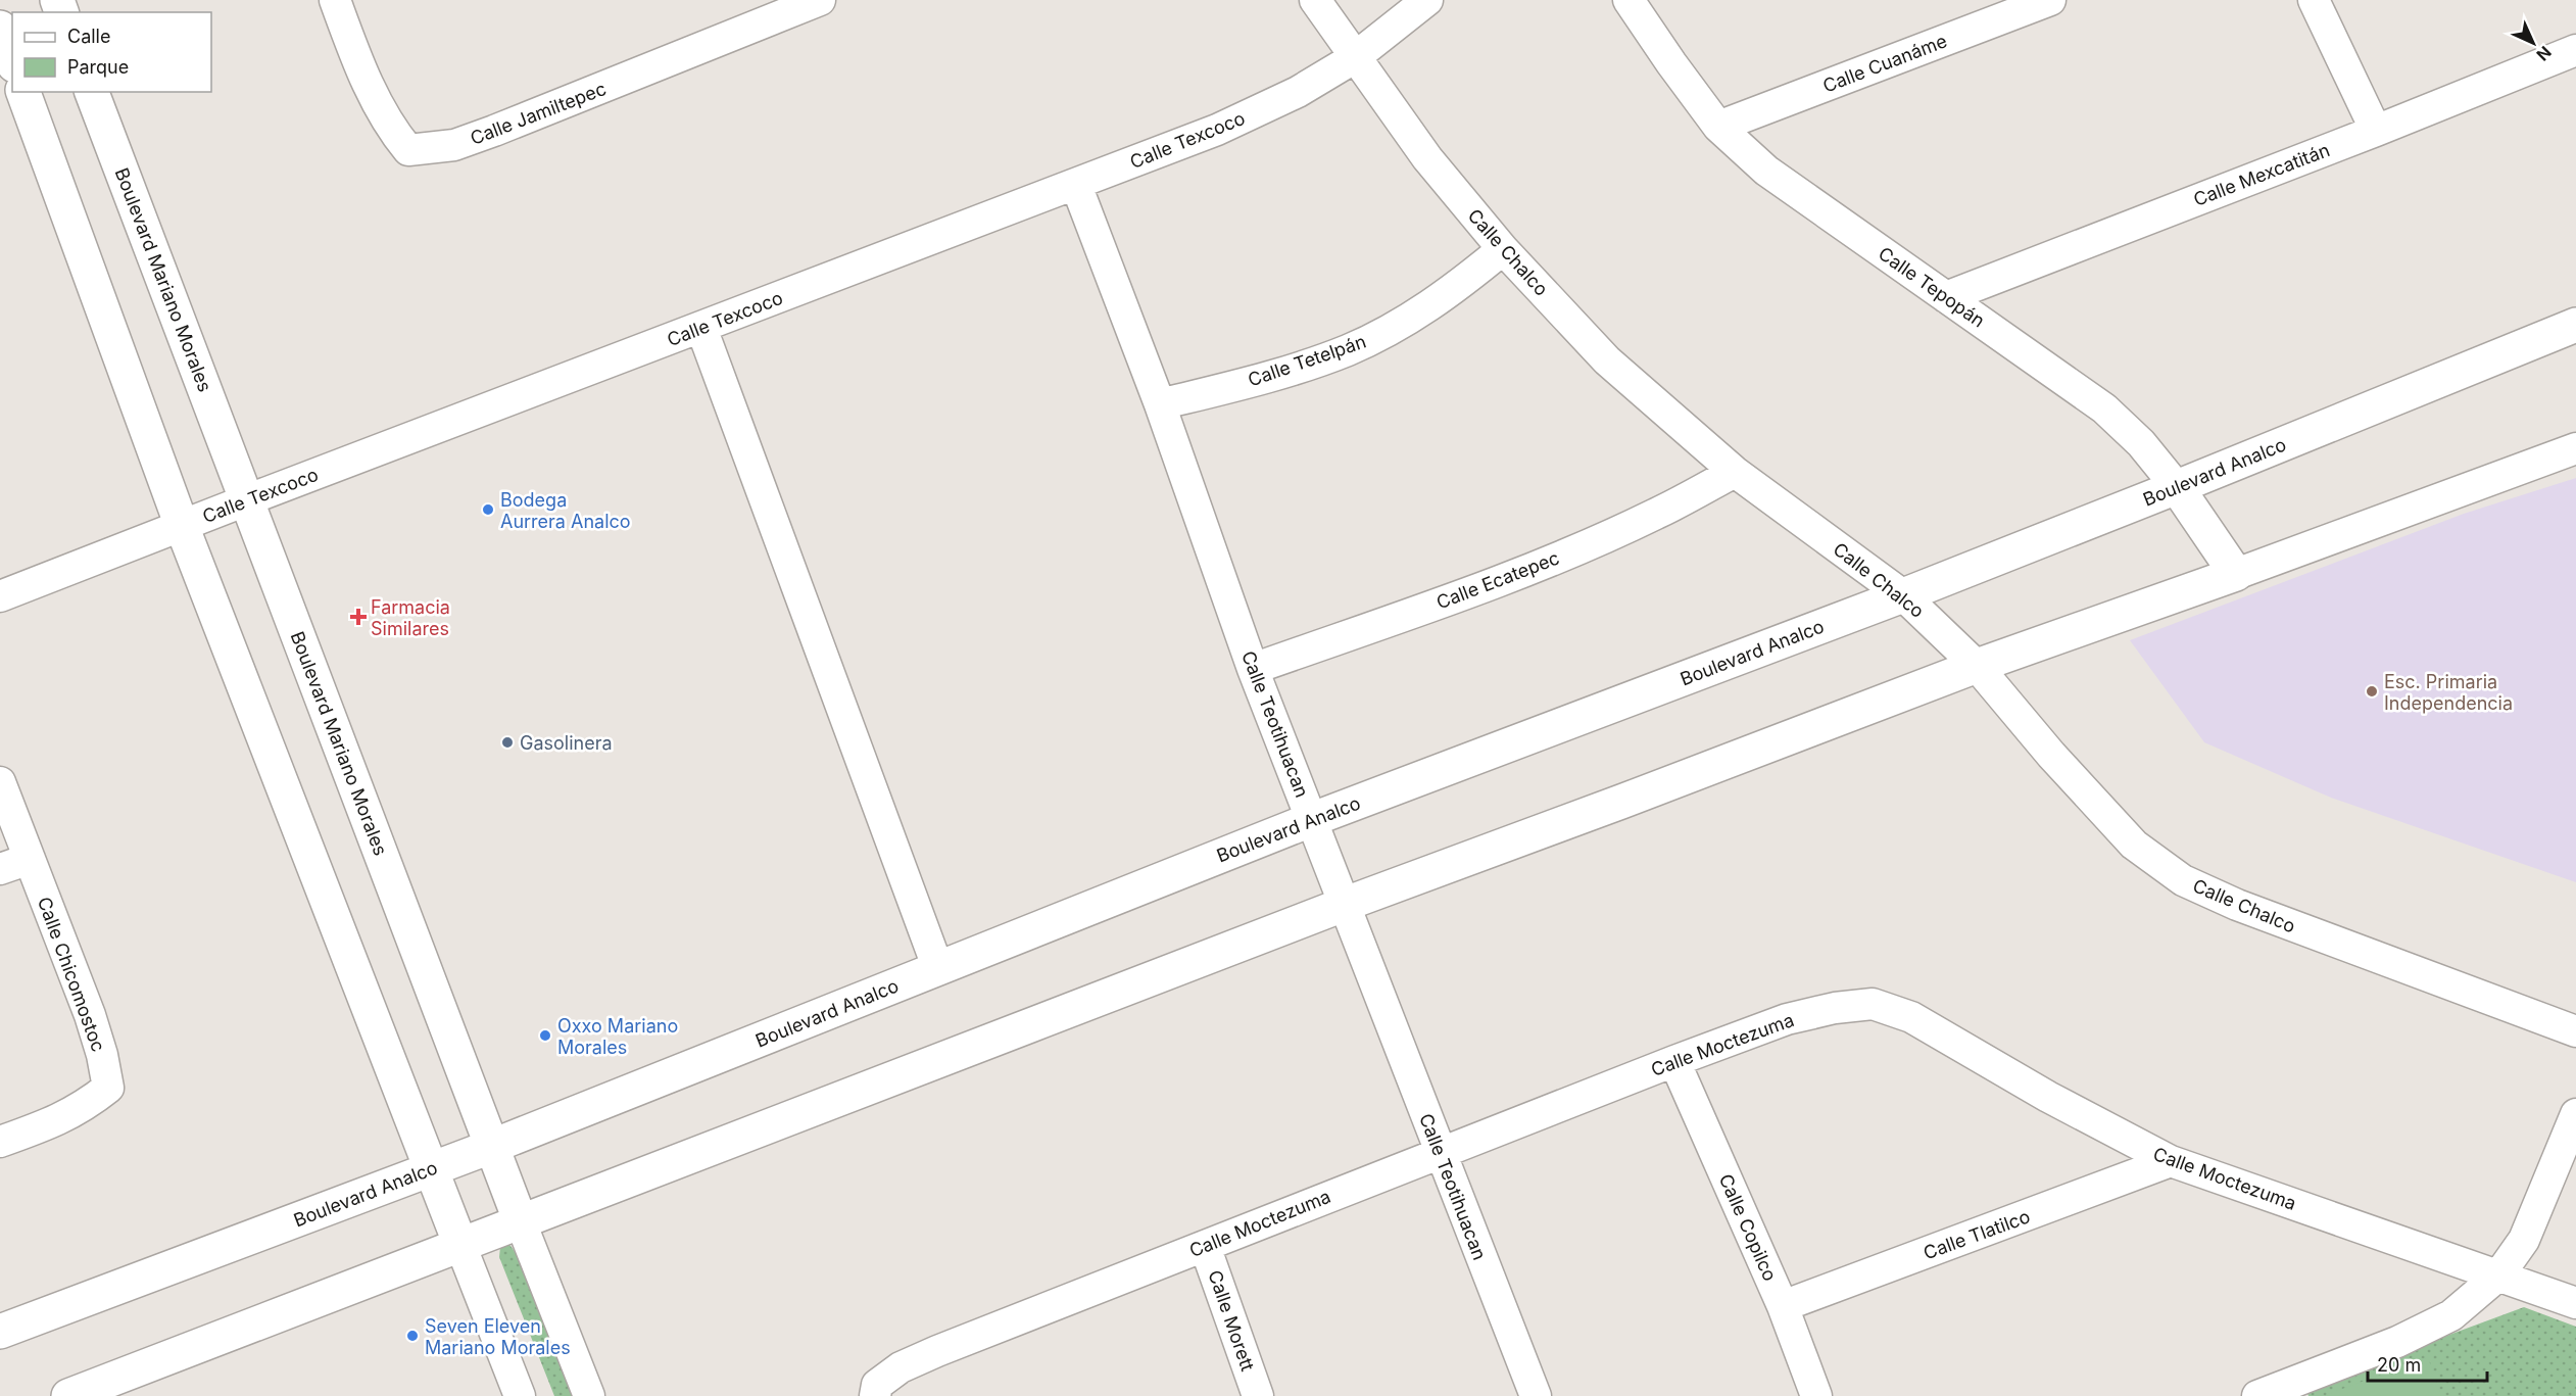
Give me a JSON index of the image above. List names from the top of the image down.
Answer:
{
  "streets": {
    "street": [
      "Calle Cuanáme",
      "Calle Jamiltepec",
      "Calle Texcoco",
      "Calle Mexcatitán",
      "Calle Chalco",
      "Boulevard Mariano Morales",
      "Calle Tepopán",
      "Calle Tetelpán",
      "Boulevard Analco",
      "Calle Ecatepec",
      "Calle Teotihuacan",
      "Calle Chicomostoc",
      "Calle Moctezuma",
      "Calle Copilco",
      "Calle Tlatilco",
      "Calle Morett"
    ]
  },
  "crossings": [
    ["Calle Cuanáme", "Calle Tepopán"],
    ["Calle Texcoco", "Calle Chalco"],
    ["Calle Texcoco", "Boulevard Mariano Morales"],
    ["Calle Texcoco", "Calle Teotihuacan"],
    ["Calle Mexcatitán", "Calle Tepopán"],
    ["Calle Chalco", "Calle Tetelpán"],
    ["Calle Chalco", "Boulevard Analco"],
    ["Calle Chalco", "Calle Ecatepec"],
    ["Boulevard Mariano Morales", "Boulevard Analco"],
    ["Calle Tepopán", "Boulevard Analco"],
    ["Calle Tetelpán", "Calle Teotihuacan"],
    ["Boulevard Analco", "Calle Teotihuacan"],
    ["Calle Ecatepec", "Calle Teotihuacan"],
    ["Calle Teotihuacan", "Calle Moctezuma"],
    ["Calle Moctezuma", "Calle Copilco"],
    ["Calle Moctezuma", "Calle Tlatilco"],
    ["Calle Moctezuma", "Calle Morett"],
    ["Calle Copilco", "Calle Tlatilco"]
  ],
  "places": {
    "other": [
      "Bodega Aurrera Analco",
      "Esc. Primaria Independencia",
      "Gasolinera",
      "Oxxo Mariano Morales",
      "Seven Eleven Mariano Morales"
    ],
    "health": ["Farmacia Similares"]
  },
  "legend": ["Calle", "Parque"],
  "scale_bar": "20 m",
  "north": "bottom right"
}
